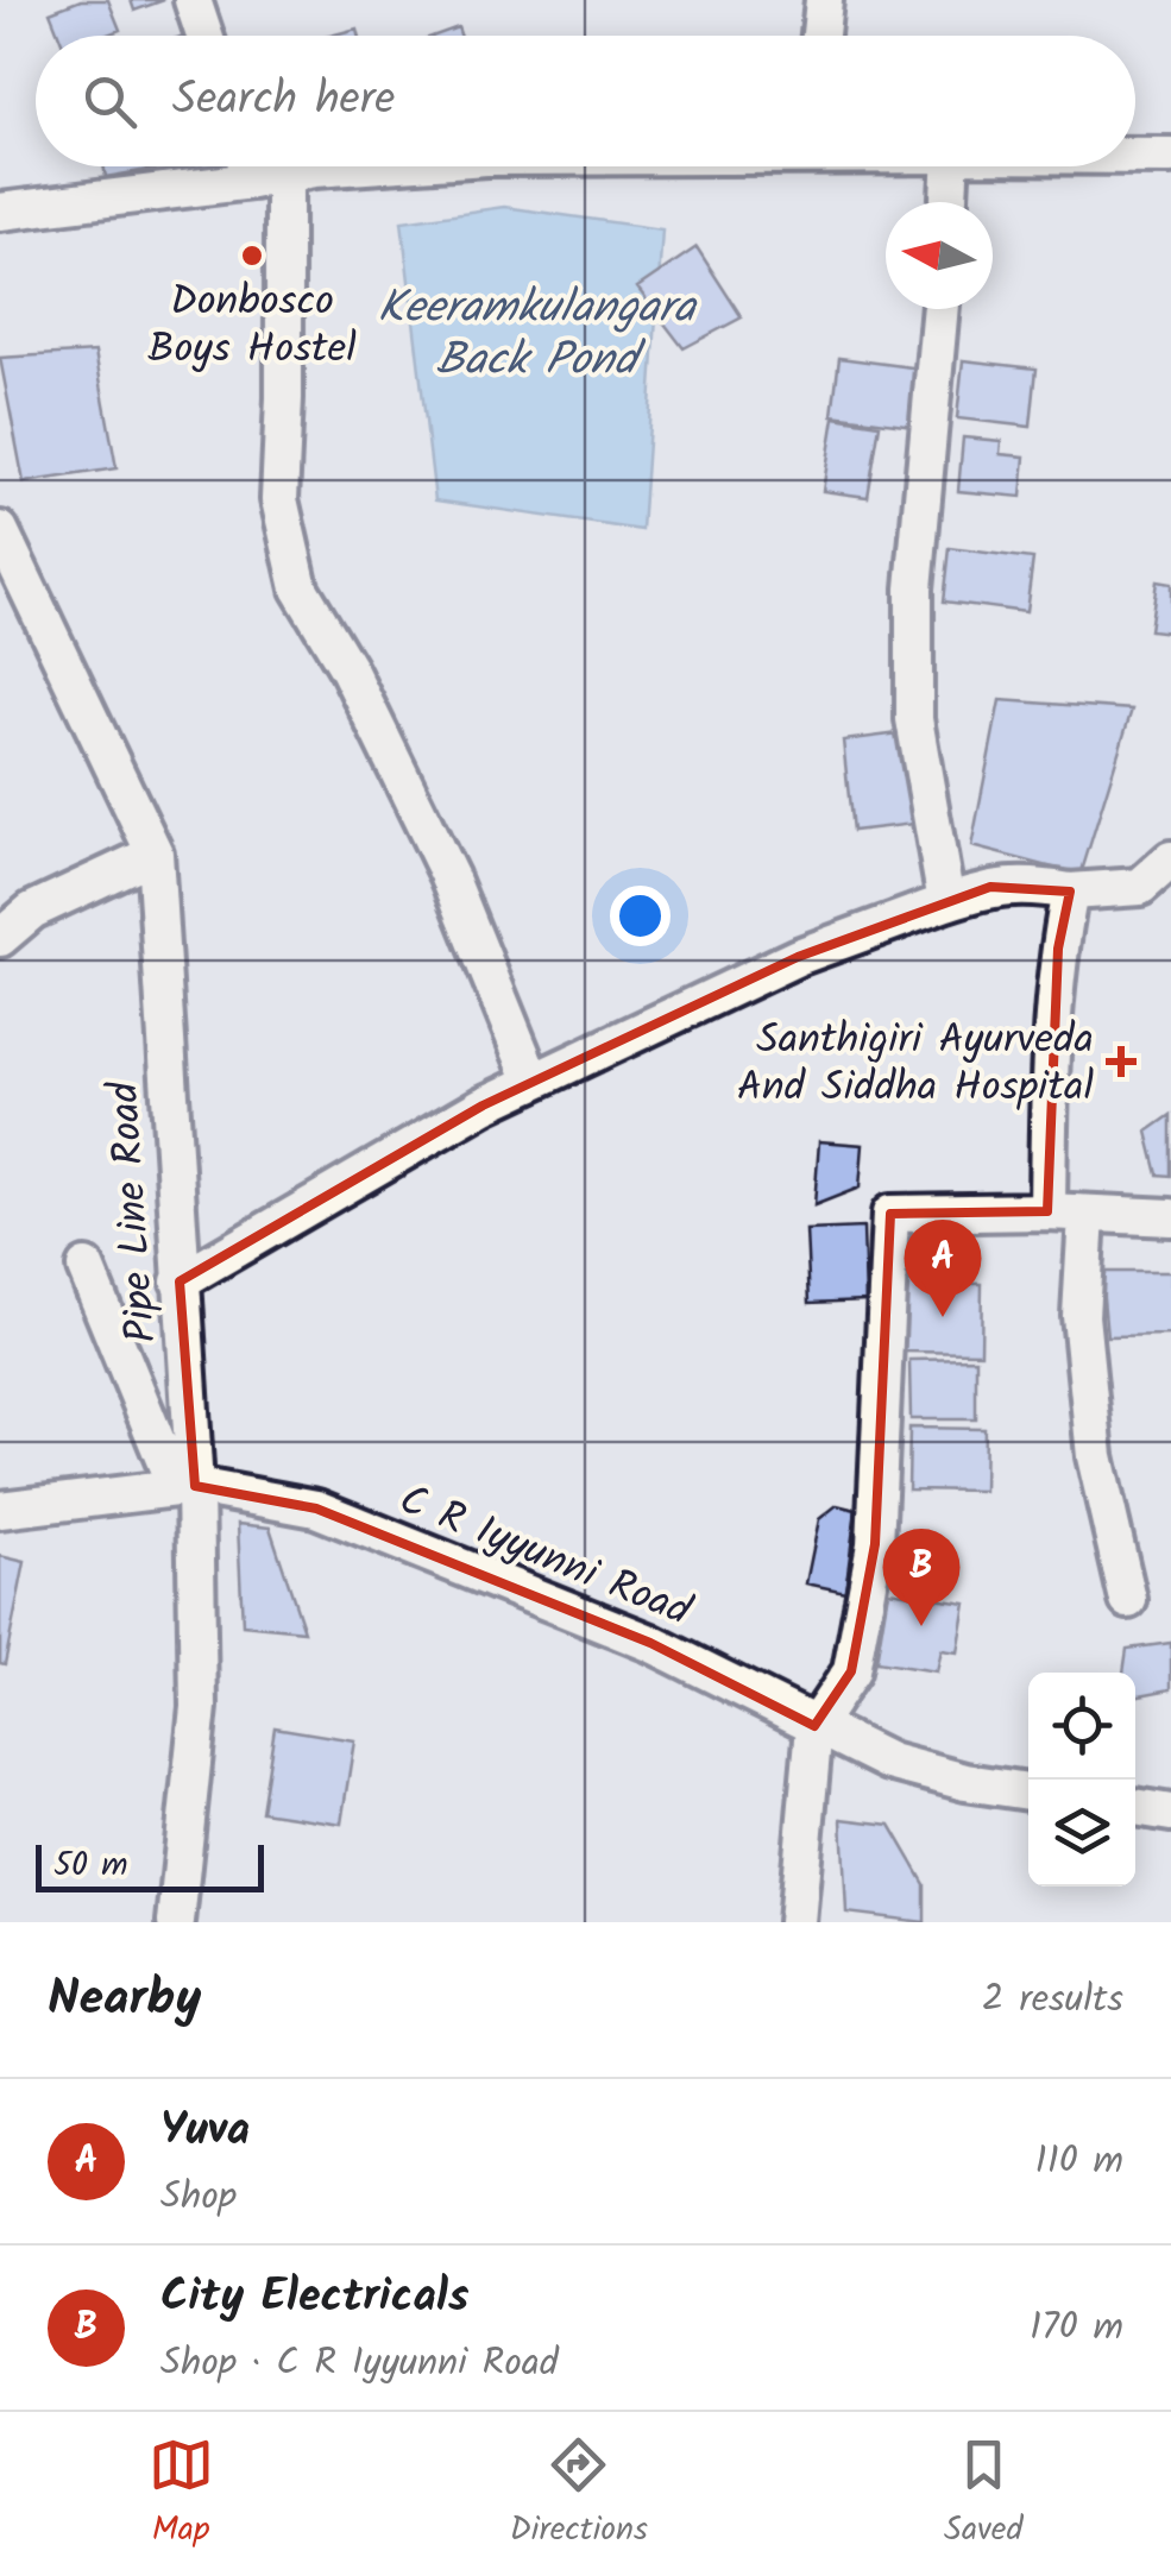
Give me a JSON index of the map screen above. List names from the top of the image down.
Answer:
{
  "streets": {
    "street": ["Pipe Line Road", "C R Iyyunni Road"]
  },
  "crossings": [
    ["Pipe Line Road", "C R Iyyunni Road"]
  ],
  "water": ["Keeramkulangara Back Pond"],
  "places": {
    "other": ["Donbosco Boys Hostel"],
    "health": ["Santhigiri Ayurveda And Siddha Hospital"]
  },
  "scale_bar": "50 m",
  "north": "left",
  "page": {
    "search": "Search here",
    "pins": ["A", "B"],
    "scale": "50 m",
    "heading": ["Nearby", "2 results"],
    "list": [
      {
        "mark": "A",
        "name": "Yuva",
        "note": "Shop",
        "value": "110 m"
      },
      {
        "mark": "B",
        "name": "City Electricals",
        "note": "Shop · C R Iyyunni Road",
        "value": "170 m"
      }
    ],
    "nav": ["Map", "Directions", "Saved"]
  }
}
